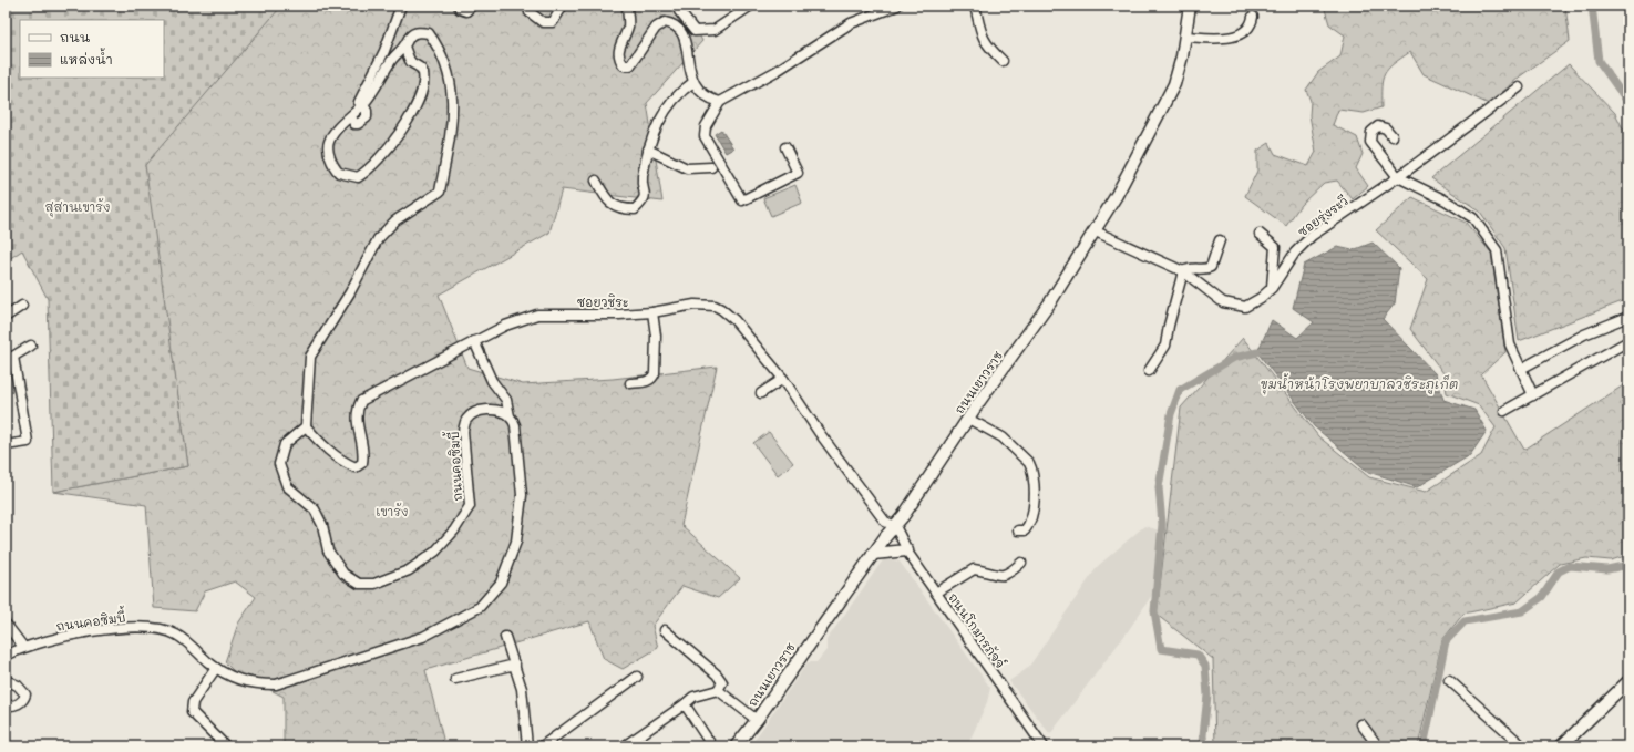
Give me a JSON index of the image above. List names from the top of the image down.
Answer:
{
  "streets": {
    "main road": ["ถนนเยาวราช"],
    "street": [
      "ซอยรุ่งระวี",
      "ซอยวชิระ",
      "ถนนคอซิมบี้",
      "ถนนโกมารภัจจ์"
    ]
  },
  "crossings": [
    ["ซอยรุ่งระวี", "ถนนเยาวราช"],
    ["ซอยวชิระ", "ถนนเยาวราช"],
    ["ซอยวชิระ", "ถนนคอซิมบี้"],
    ["ซอยวชิระ", "ถนนโกมารภัจจ์"],
    ["ถนนเยาวราช", "ถนนโกมารภัจจ์"]
  ],
  "water": ["ขุมน้ำหน้าโรงพยาบาลวชิระภูเก็ต"],
  "parks": ["สุสานเขารัง", "เขารัง"],
  "legend": ["ถนน", "แหล่งน้ำ"]
}
